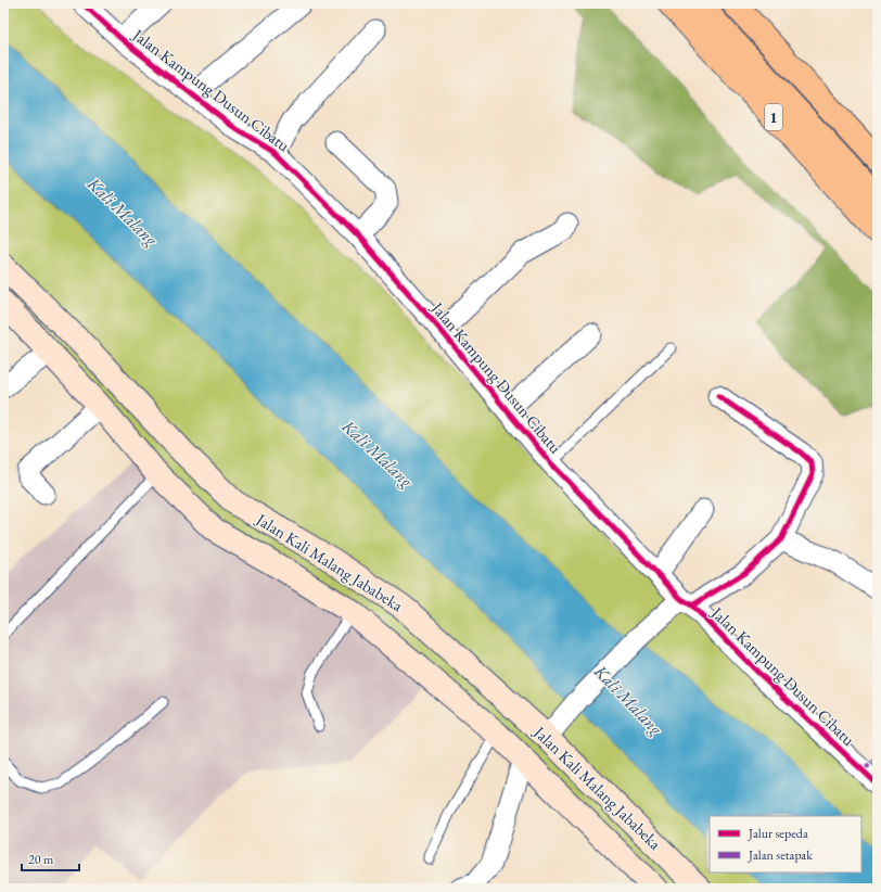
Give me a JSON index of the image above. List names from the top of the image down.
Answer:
{
  "streets": {
    "highway": ["1"],
    "main road": ["Jalan Kali Malang Jababeka"],
    "street": ["Jalan Kampung Dusun Cibatu"]
  },
  "water": ["Kali Malang"],
  "legend": ["Jalur sepeda", "Jalan setapak"],
  "scale_bar": "20 m"
}
